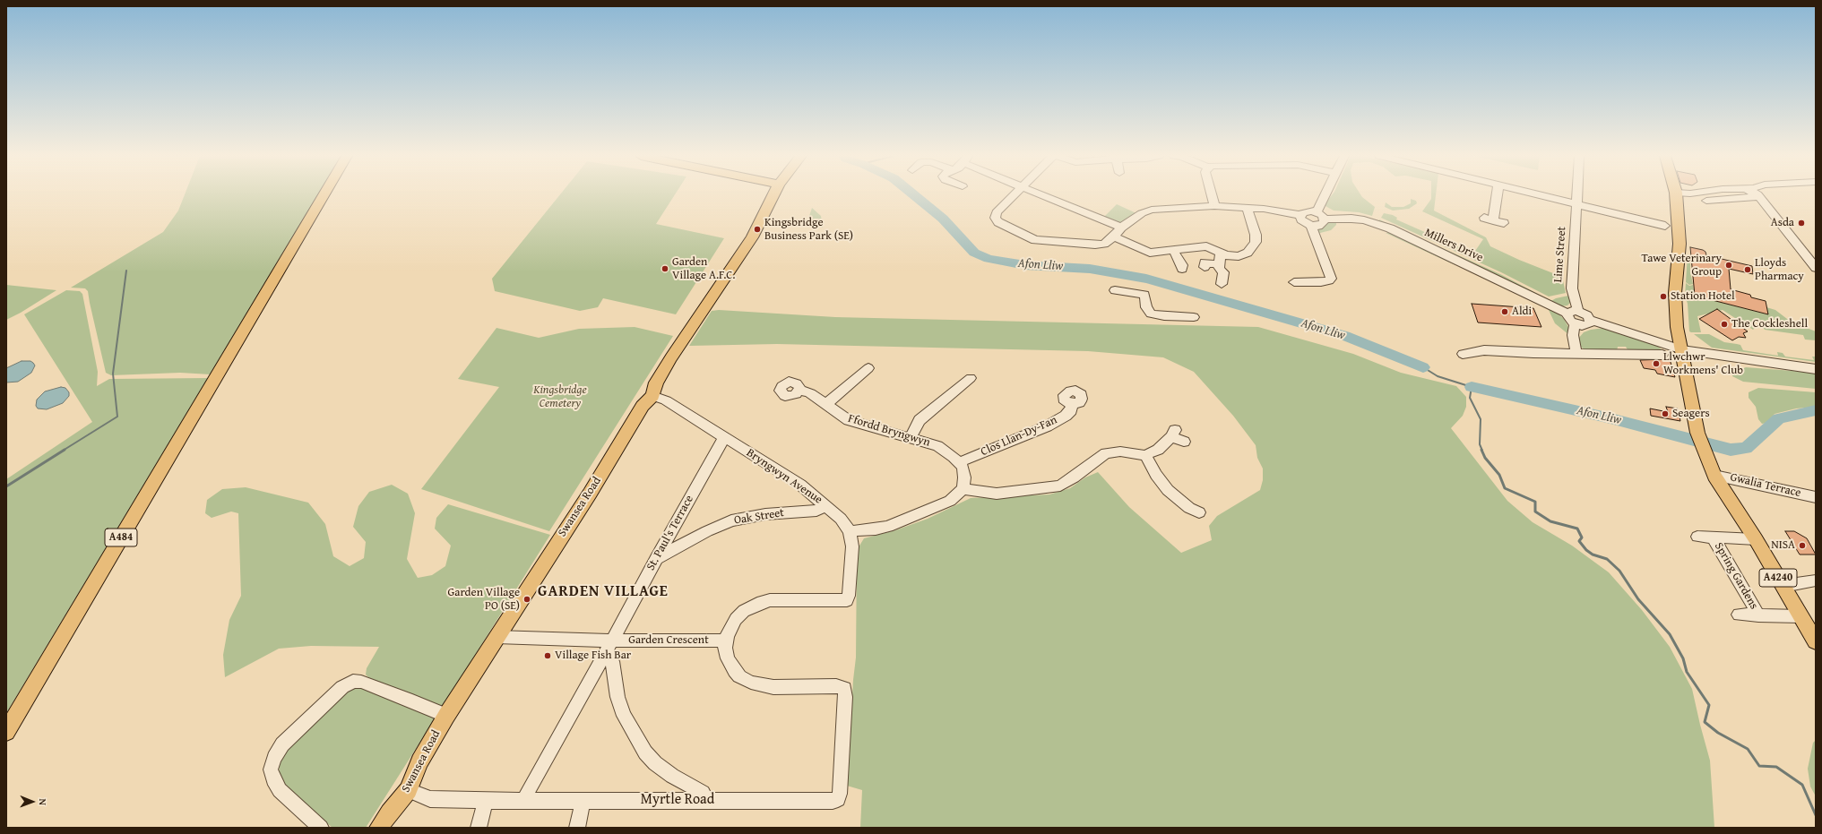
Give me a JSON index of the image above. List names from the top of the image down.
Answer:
{
  "streets": {
    "main road": ["Swansea Road", "A484", "A4240"],
    "street": [
      "Millers Drive",
      "Lime Street",
      "Ffordd Bryngwyn",
      "Clos Llan-Dy-Fan",
      "Bryngwyn Avenue",
      "Gwalia Terrace",
      "Oak Street",
      "St. Paul's Terrace",
      "Spring Gardens",
      "Garden Crescent",
      "Myrtle Road"
    ]
  },
  "crossings": [
    ["Millers Drive", "Lime Street"],
    ["Ffordd Bryngwyn", "Clos Llan-Dy-Fan"],
    ["Bryngwyn Avenue", "Swansea Road"],
    ["Bryngwyn Avenue", "Oak Street"],
    ["Bryngwyn Avenue", "St. Paul's Terrace"],
    ["Bryngwyn Avenue", "Garden Crescent"],
    ["Gwalia Terrace", "A4240"],
    ["Swansea Road", "Garden Crescent"],
    ["Swansea Road", "Myrtle Road"],
    ["Oak Street", "St. Paul's Terrace"],
    ["St. Paul's Terrace", "Garden Crescent"],
    ["St. Paul's Terrace", "Myrtle Road"],
    ["Spring Gardens", "A4240"],
    ["Garden Crescent", "Myrtle Road"]
  ],
  "districts": ["GARDEN VILLAGE"],
  "water": ["Afon Lliw"],
  "parks": ["Kingsbridge Cemetery"],
  "places": [
    "Asda",
    "Kingsbridge Business Park (SE)",
    "Tawe Veterinary Group",
    "Garden Village A.F.C.",
    "Lloyds Pharmacy",
    "Station Hotel",
    "Aldi",
    "The Cockleshell",
    "Llwchwr Workmens' Club",
    "Seagers",
    "NISA",
    "Garden Village PO (SE)",
    "Village Fish Bar"
  ],
  "north": "right"
}
